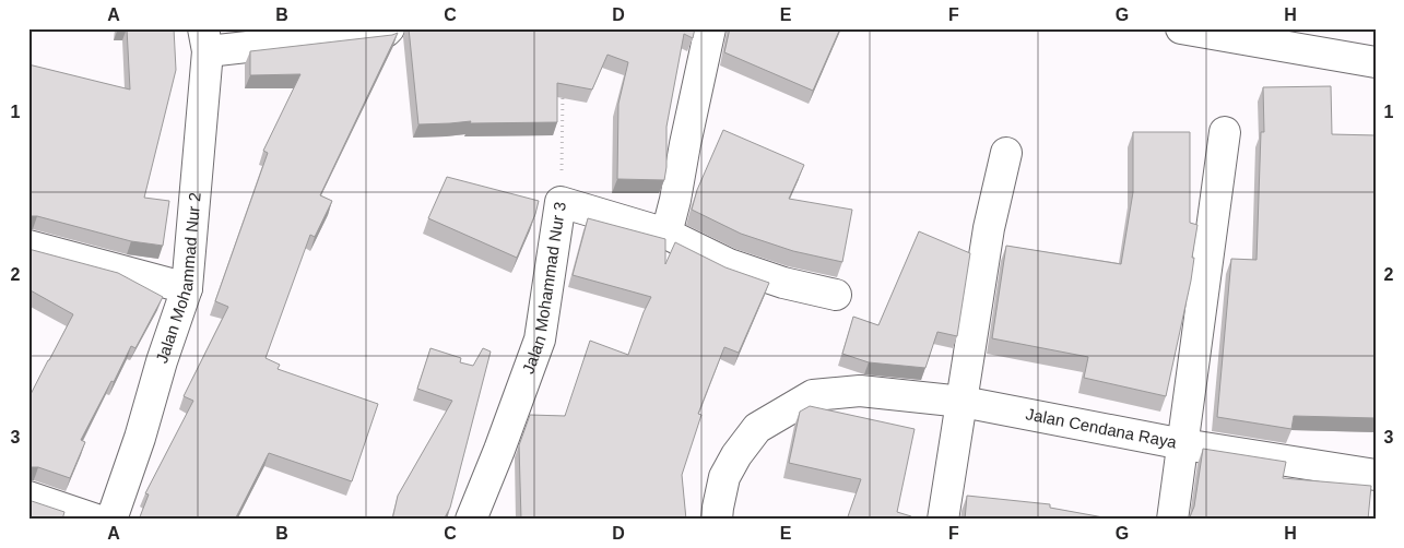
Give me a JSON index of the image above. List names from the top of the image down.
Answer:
{
  "streets": {
    "street": ["Jalan Mohammad Nur 2", "Jalan Mohammad Nur 3", "Jalan Cendana Raya"]
  },
  "grid": {
    "columns": [
      "A",
      "B",
      "C",
      "D",
      "E",
      "F",
      "G",
      "H"
    ],
    "rows": ["1", "2", "3"]
  }
}
